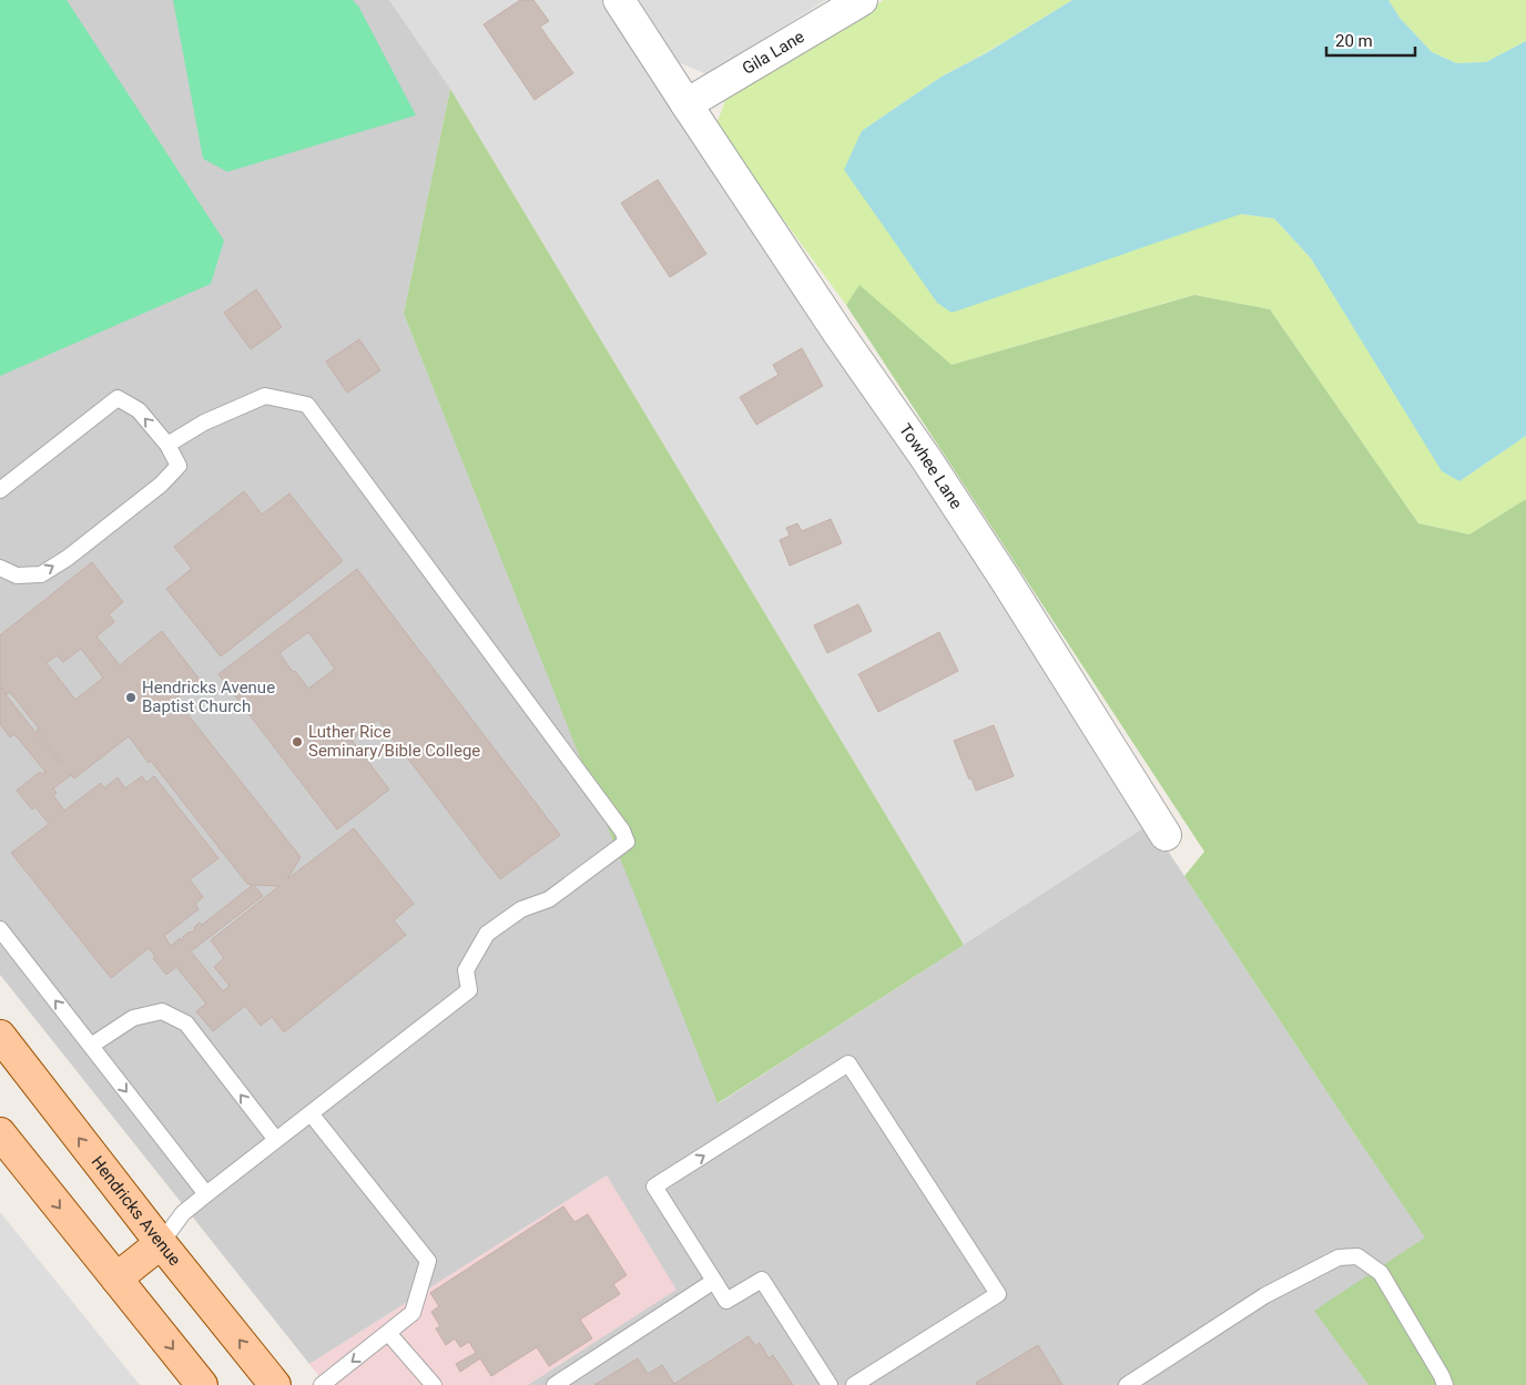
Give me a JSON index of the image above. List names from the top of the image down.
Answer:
{
  "streets": {
    "main road": ["Hendricks Avenue"],
    "street": ["Gila Lane", "Towhee Lane"]
  },
  "crossings": [
    ["Gila Lane", "Towhee Lane"]
  ],
  "places": ["Hendricks Avenue Baptist Church", "Luther Rice Seminary/Bible College"],
  "scale_bar": "20 m"
}
